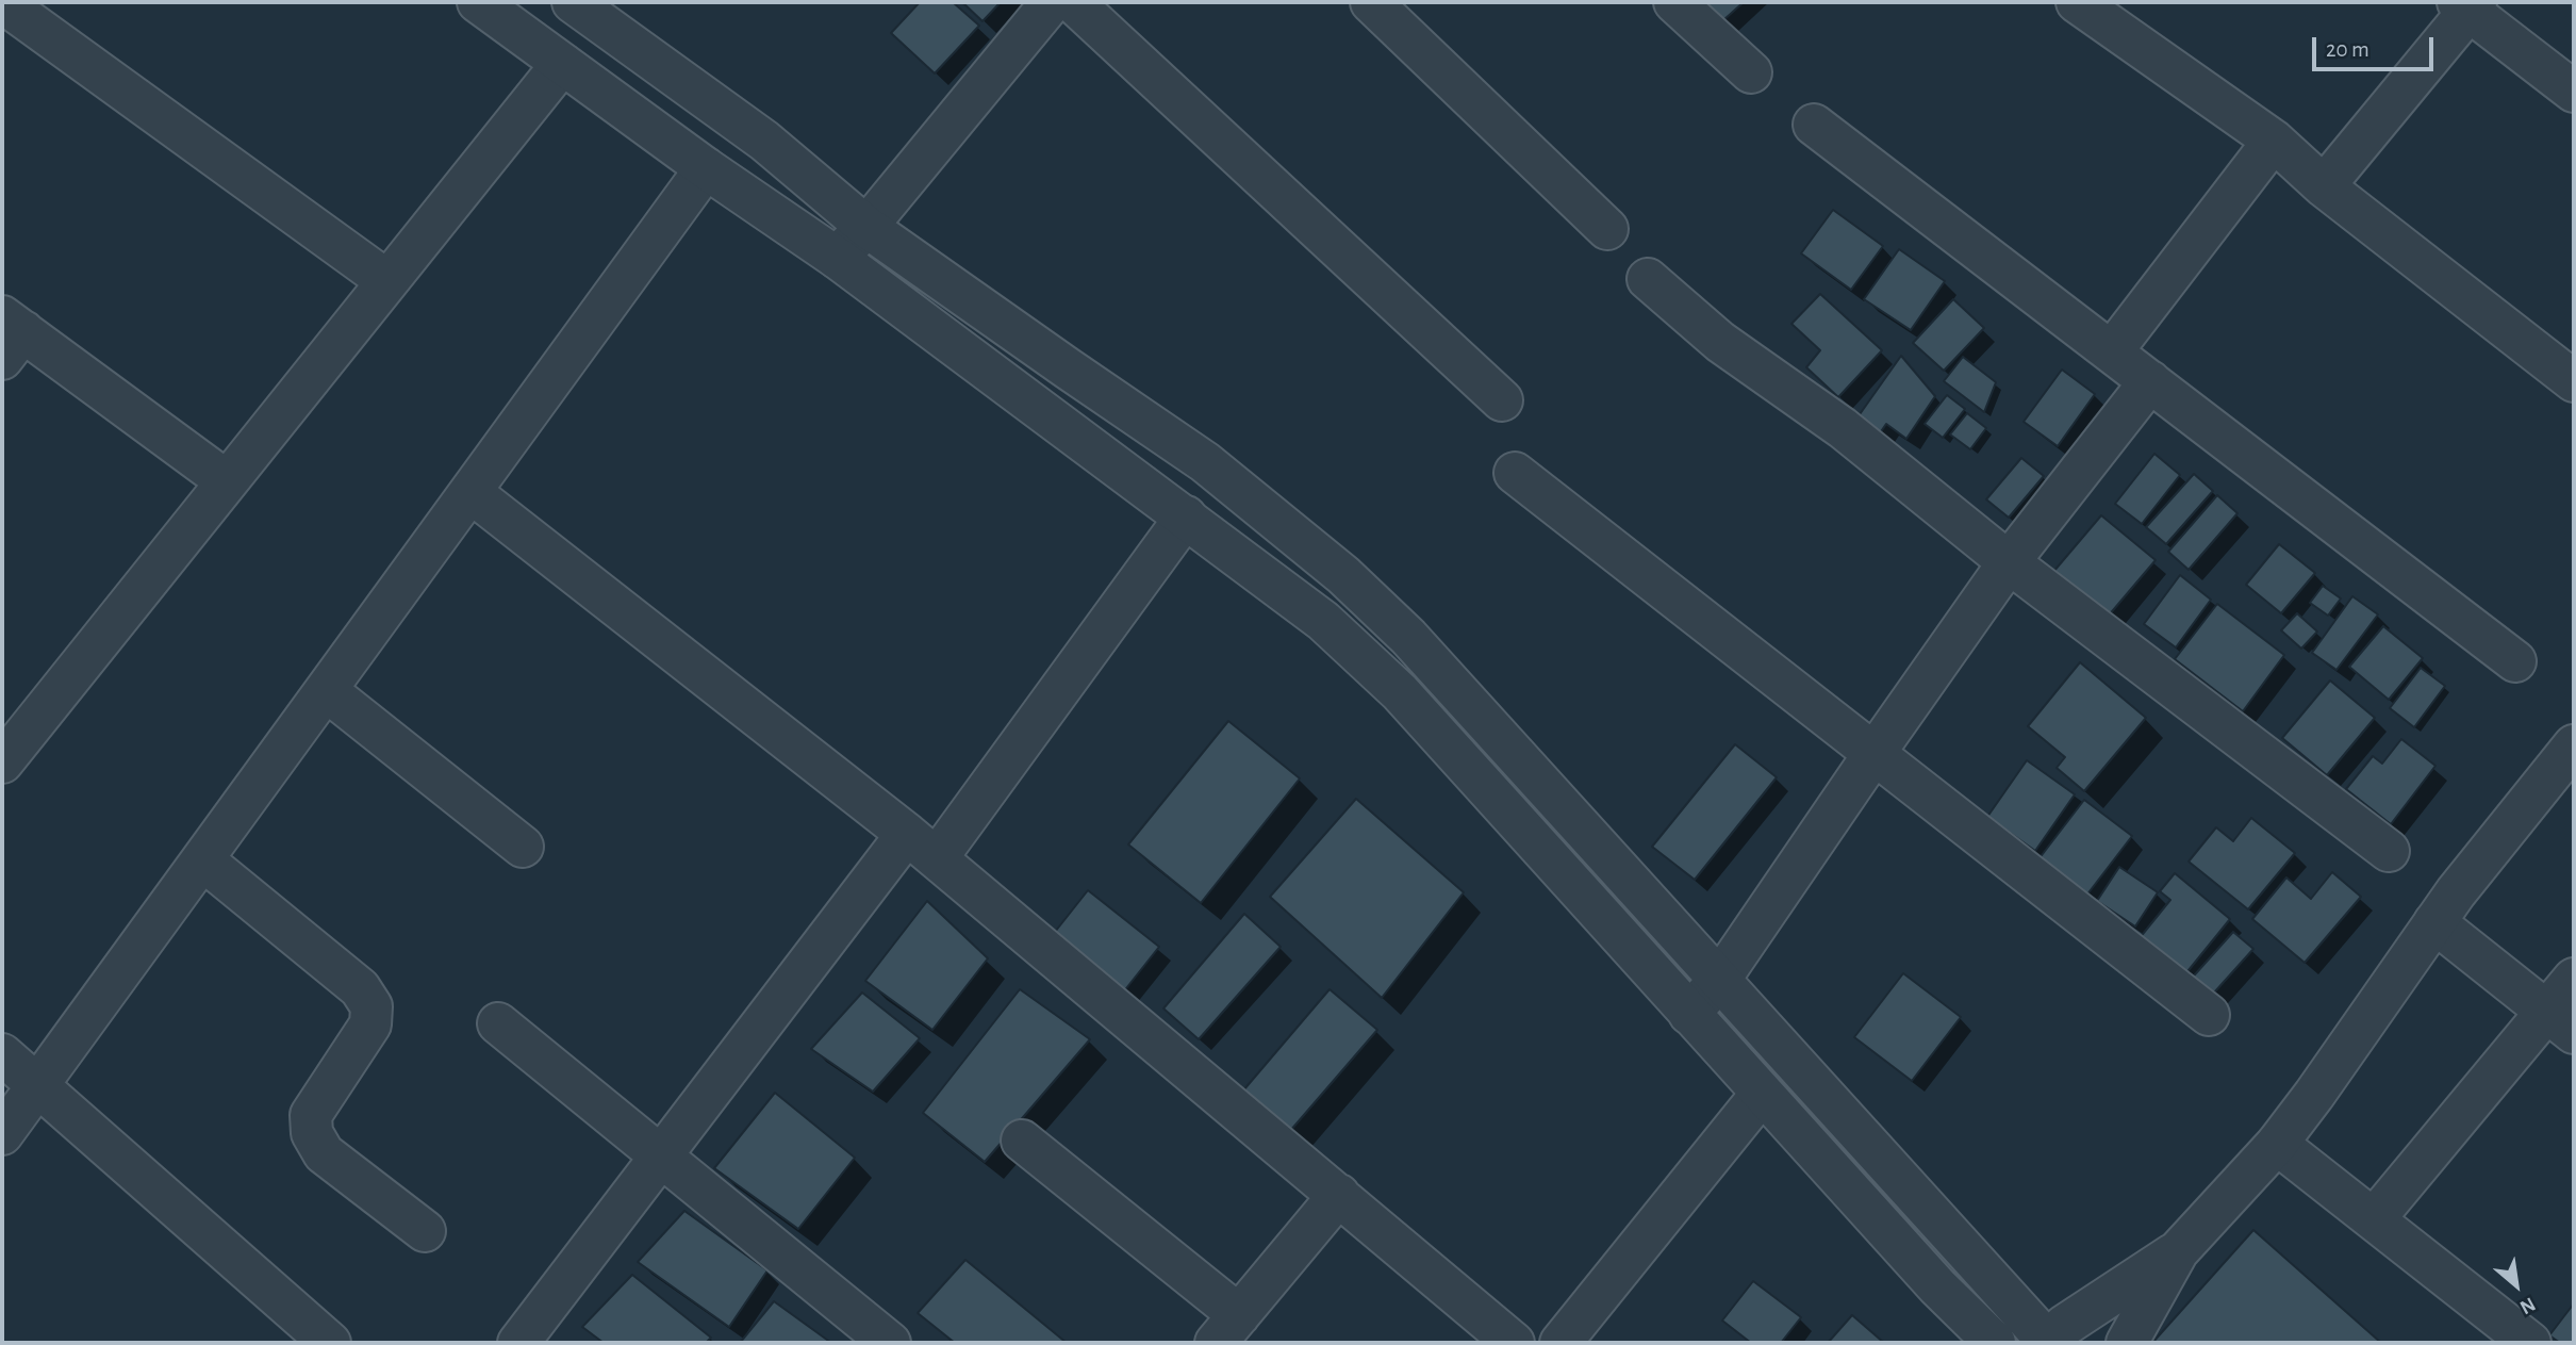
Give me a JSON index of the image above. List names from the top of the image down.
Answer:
{
  "scale_bar": "20 m",
  "north": "bottom right"
}
